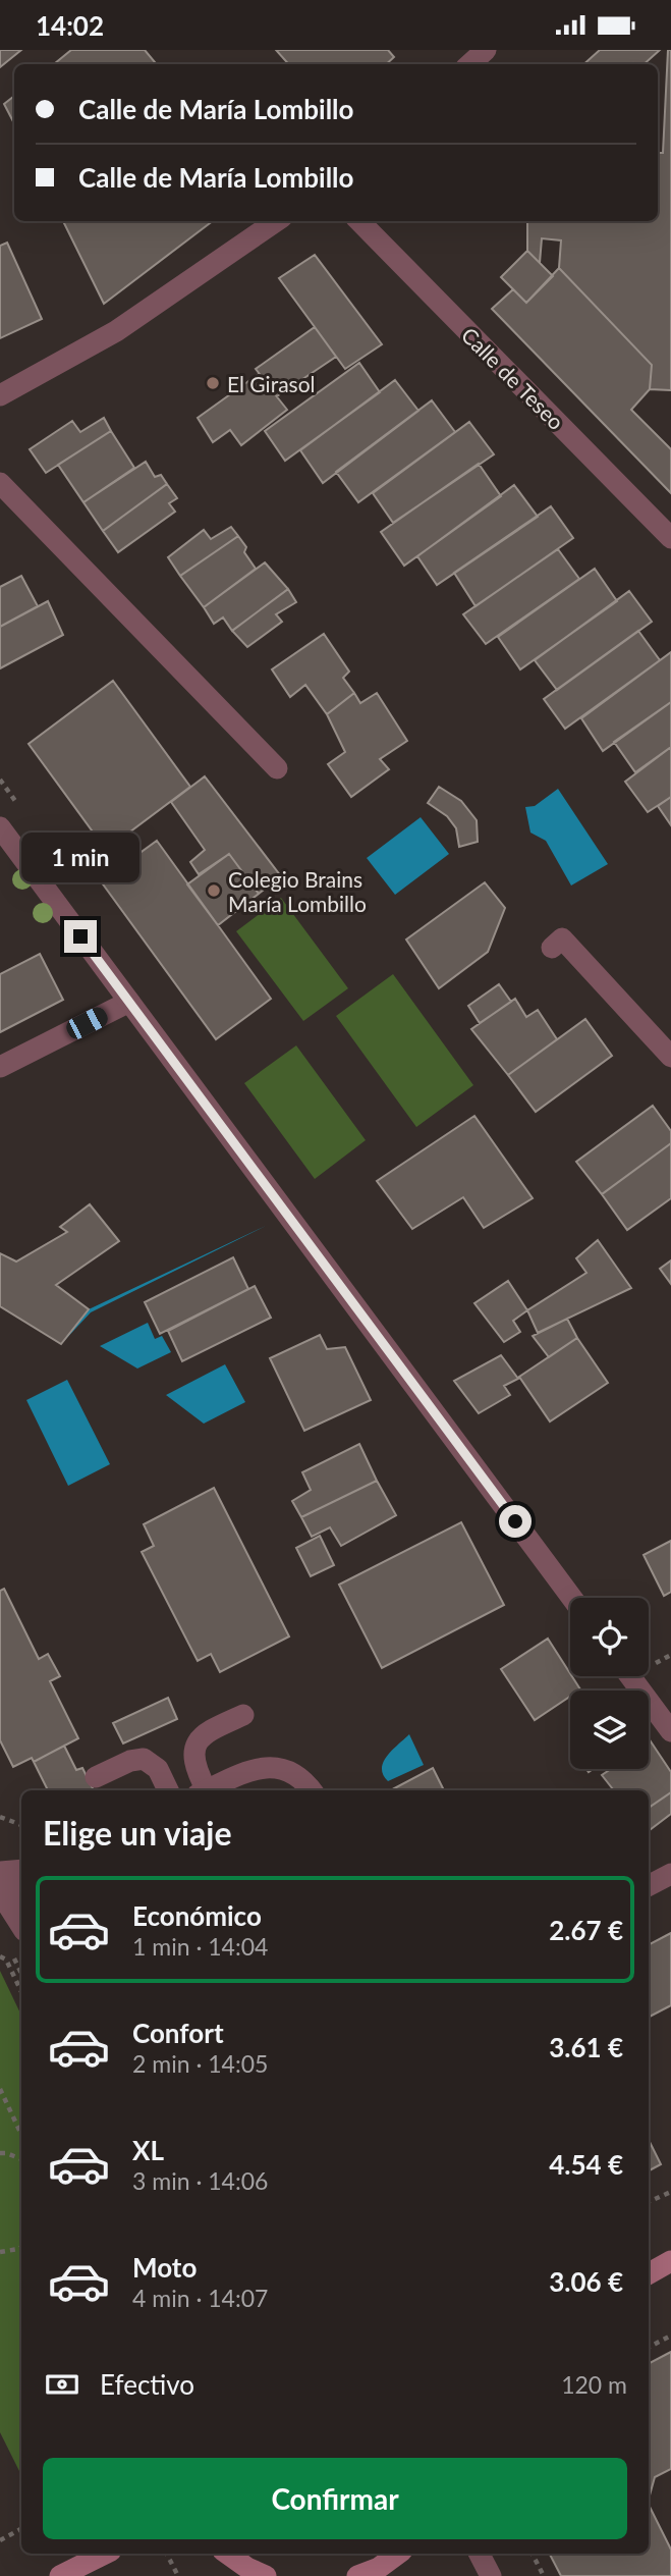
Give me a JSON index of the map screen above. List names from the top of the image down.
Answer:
{
  "streets": {
    "street": ["Calle de Teseo"]
  },
  "places": ["El Girasol", "Colegio Brains María Lombillo"],
  "page": {
    "status": "14:02",
    "banner": ["Calle de María Lombillo", "Calle de María Lombillo"],
    "bubble": "1 min",
    "heading": "Elige un viaje",
    "list": [
      {
        "name": "Económico",
        "note": "1 min · 14:04",
        "value": "2.67 €"
      },
      {
        "name": "Confort",
        "note": "2 min · 14:05",
        "value": "3.61 €"
      },
      {
        "name": "XL",
        "note": "3 min · 14:06",
        "value": "4.54 €"
      },
      {
        "name": "Moto",
        "note": "4 min · 14:07",
        "value": "3.06 €"
      }
    ],
    "pay": ["Efectivo", "120 m"],
    "buttons": "Confirmar"
  }
}
